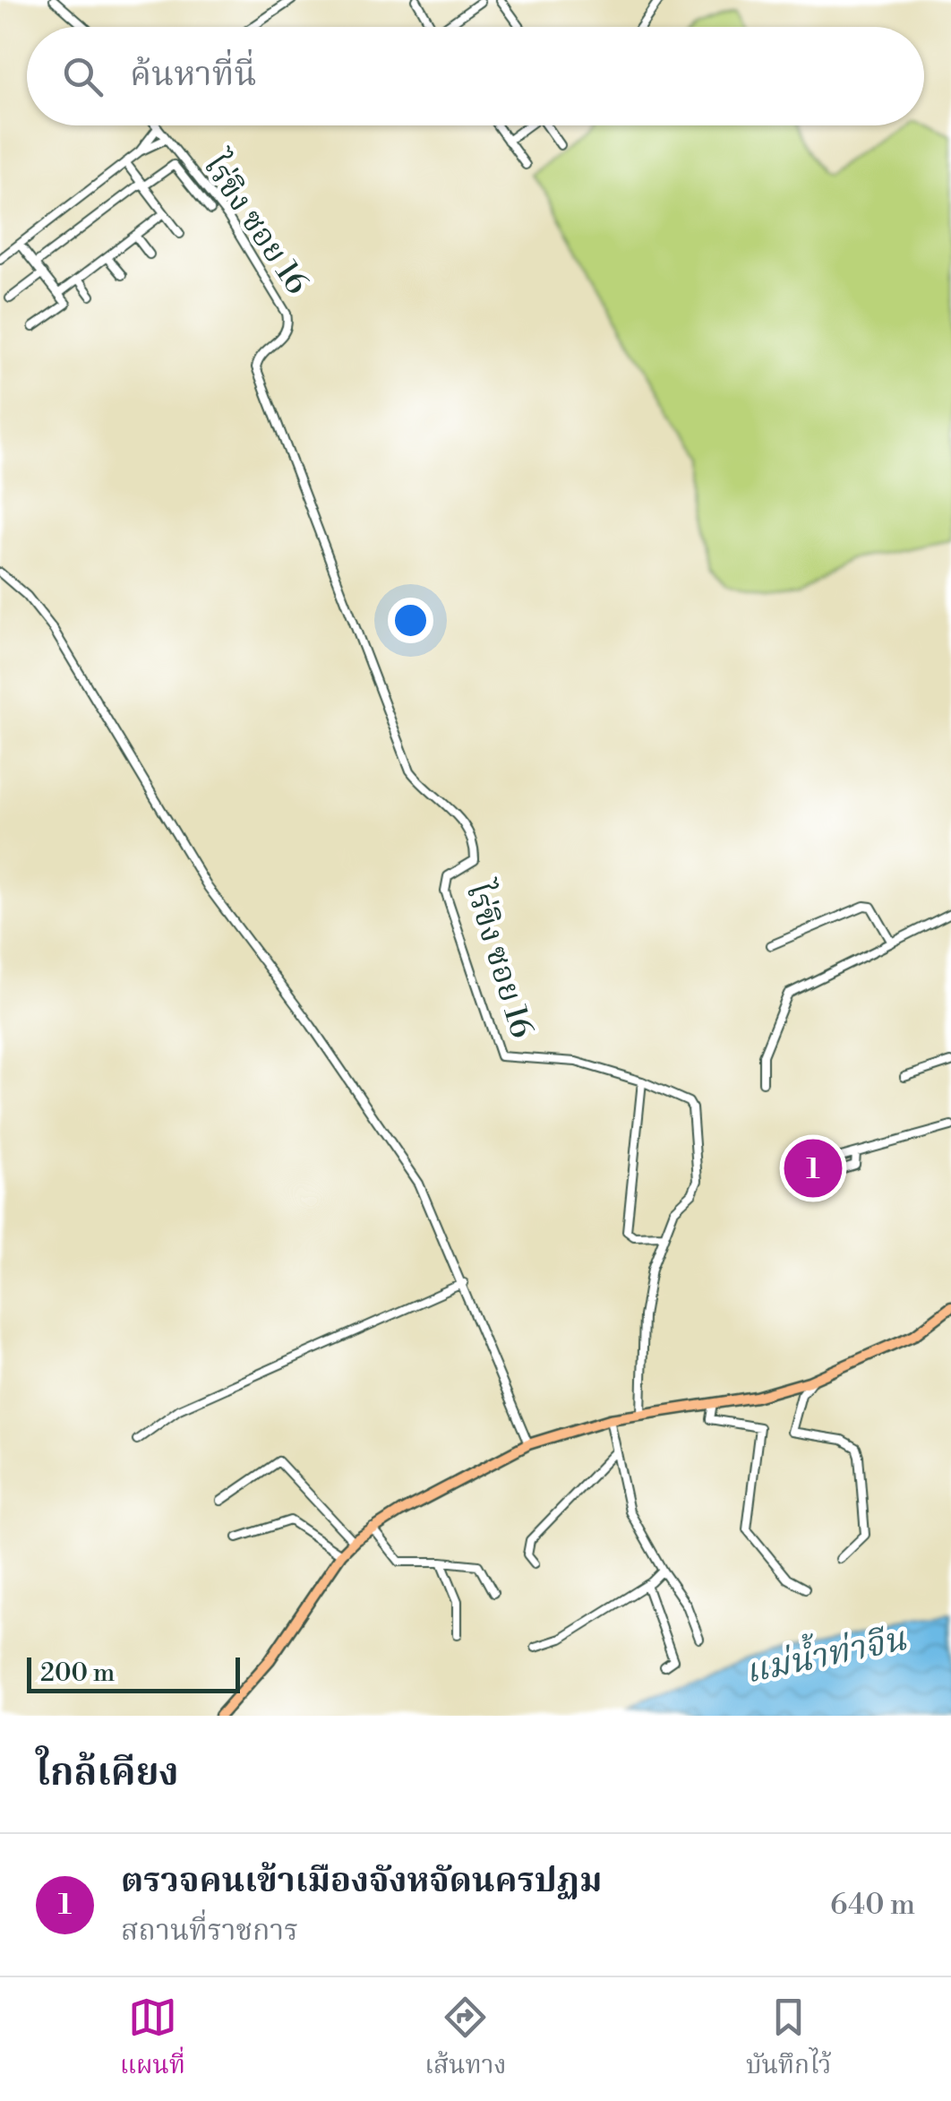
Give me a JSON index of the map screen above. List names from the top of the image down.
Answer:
{
  "streets": {
    "street": ["ไร่ขิง ซอย 16"]
  },
  "water": ["แม่น้ำท่าจีน"],
  "scale_bar": "200 m",
  "page": {
    "search": "ค้นหาที่นี่",
    "pins": "1",
    "scale": "200 m",
    "heading": "ใกล้เคียง",
    "list": [
      {
        "mark": "1",
        "name": "ตรวจคนเข้าเมืองจังหจัดนครปฏม",
        "note": "สถานที่ราชการ",
        "value": "640 m"
      }
    ],
    "nav": ["แผนที่", "เส้นทาง", "บันทึกไว้"]
  }
}
